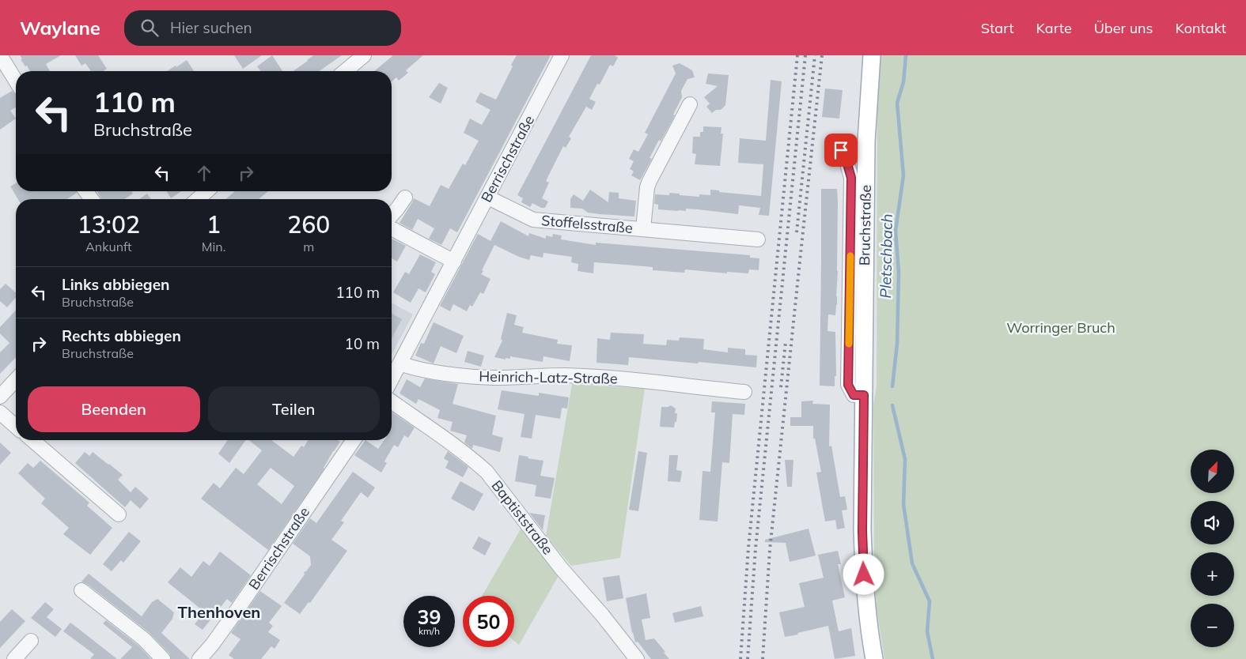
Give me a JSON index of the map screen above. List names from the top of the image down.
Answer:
{
  "streets": {
    "main road": ["Bruchstraße"],
    "street": [
      "Berrischstraße",
      "Stoffelsstraße",
      "Heinrich-Latz-Straße",
      "Baptiststraße"
    ]
  },
  "crossings": [
    ["Berrischstraße", "Stoffelsstraße"],
    ["Berrischstraße", "Heinrich-Latz-Straße"]
  ],
  "districts": ["Thenhoven"],
  "water": ["Pletschbach"],
  "parks": ["Worringer Bruch"],
  "north": "top right",
  "page": {
    "header": "Waylane",
    "search": "Hier suchen",
    "nav": [
      "Start",
      "Karte",
      "Über uns",
      "Kontakt"
    ],
    "turn": ["110 m", "Bruchstraße"],
    "eta": [
      "13:02",
      "Ankunft",
      "1",
      "Min.",
      "260",
      "m"
    ],
    "list": [
      {
        "name": "Links abbiegen",
        "note": "Bruchstraße",
        "value": "110 m"
      },
      {
        "name": "Rechts abbiegen",
        "note": "Bruchstraße",
        "value": "10 m"
      }
    ],
    "buttons": ["Beenden", "Teilen"],
    "map_buttons": ["+", "−"],
    "speed": "39 km/h",
    "limit": "50"
  }
}
